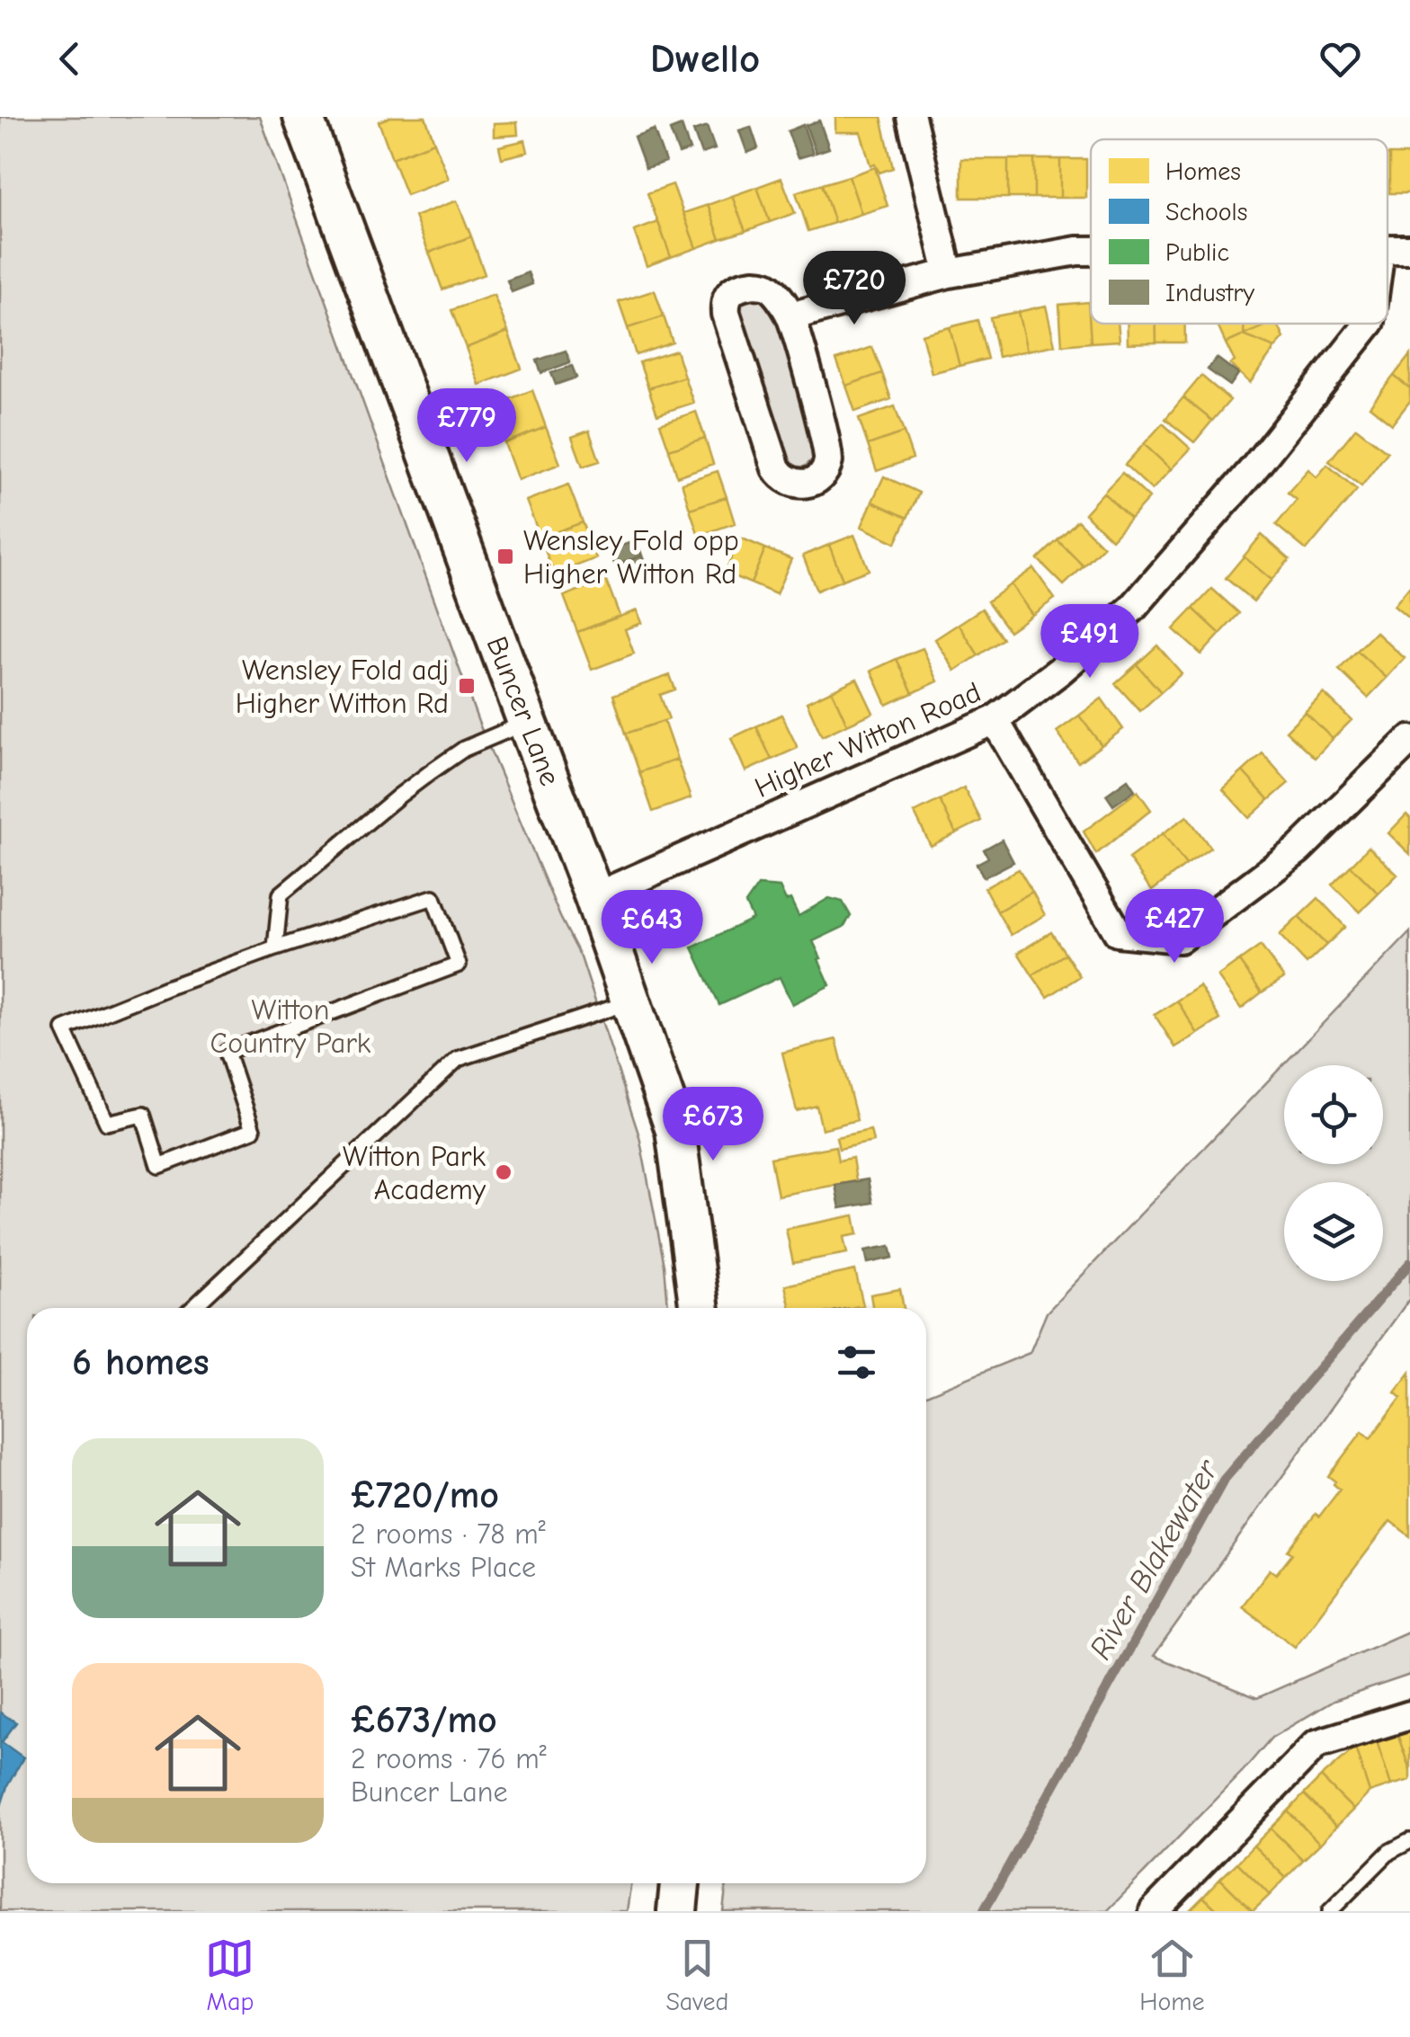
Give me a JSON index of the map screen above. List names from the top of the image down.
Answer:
{
  "streets": {
    "main road": ["Buncer Lane"],
    "street": ["Higher Witton Road"]
  },
  "crossings": [
    ["Buncer Lane", "Higher Witton Road"]
  ],
  "water": ["River Blakewater"],
  "parks": ["Witton Country Park"],
  "places": {
    "transit": ["Wensley Fold opp Higher Witton Rd", "Wensley Fold adj Higher Witton Rd"],
    "other": ["Witton Park Academy"]
  },
  "legend": [
    "Homes",
    "Schools",
    "Public",
    "Industry"
  ],
  "page": {
    "header": "Dwello",
    "price": [
      "£720",
      "£779",
      "£491",
      "£427",
      "£643",
      "£673"
    ],
    "heading": "6 homes",
    "list": [
      {
        "name": "£720/mo",
        "note": "2 rooms · 78 m² · St Marks Place"
      },
      {
        "name": "£673/mo",
        "note": "2 rooms · 76 m² · Buncer Lane"
      }
    ],
    "tabs": ["Map", "Saved", "Home"]
  }
}
